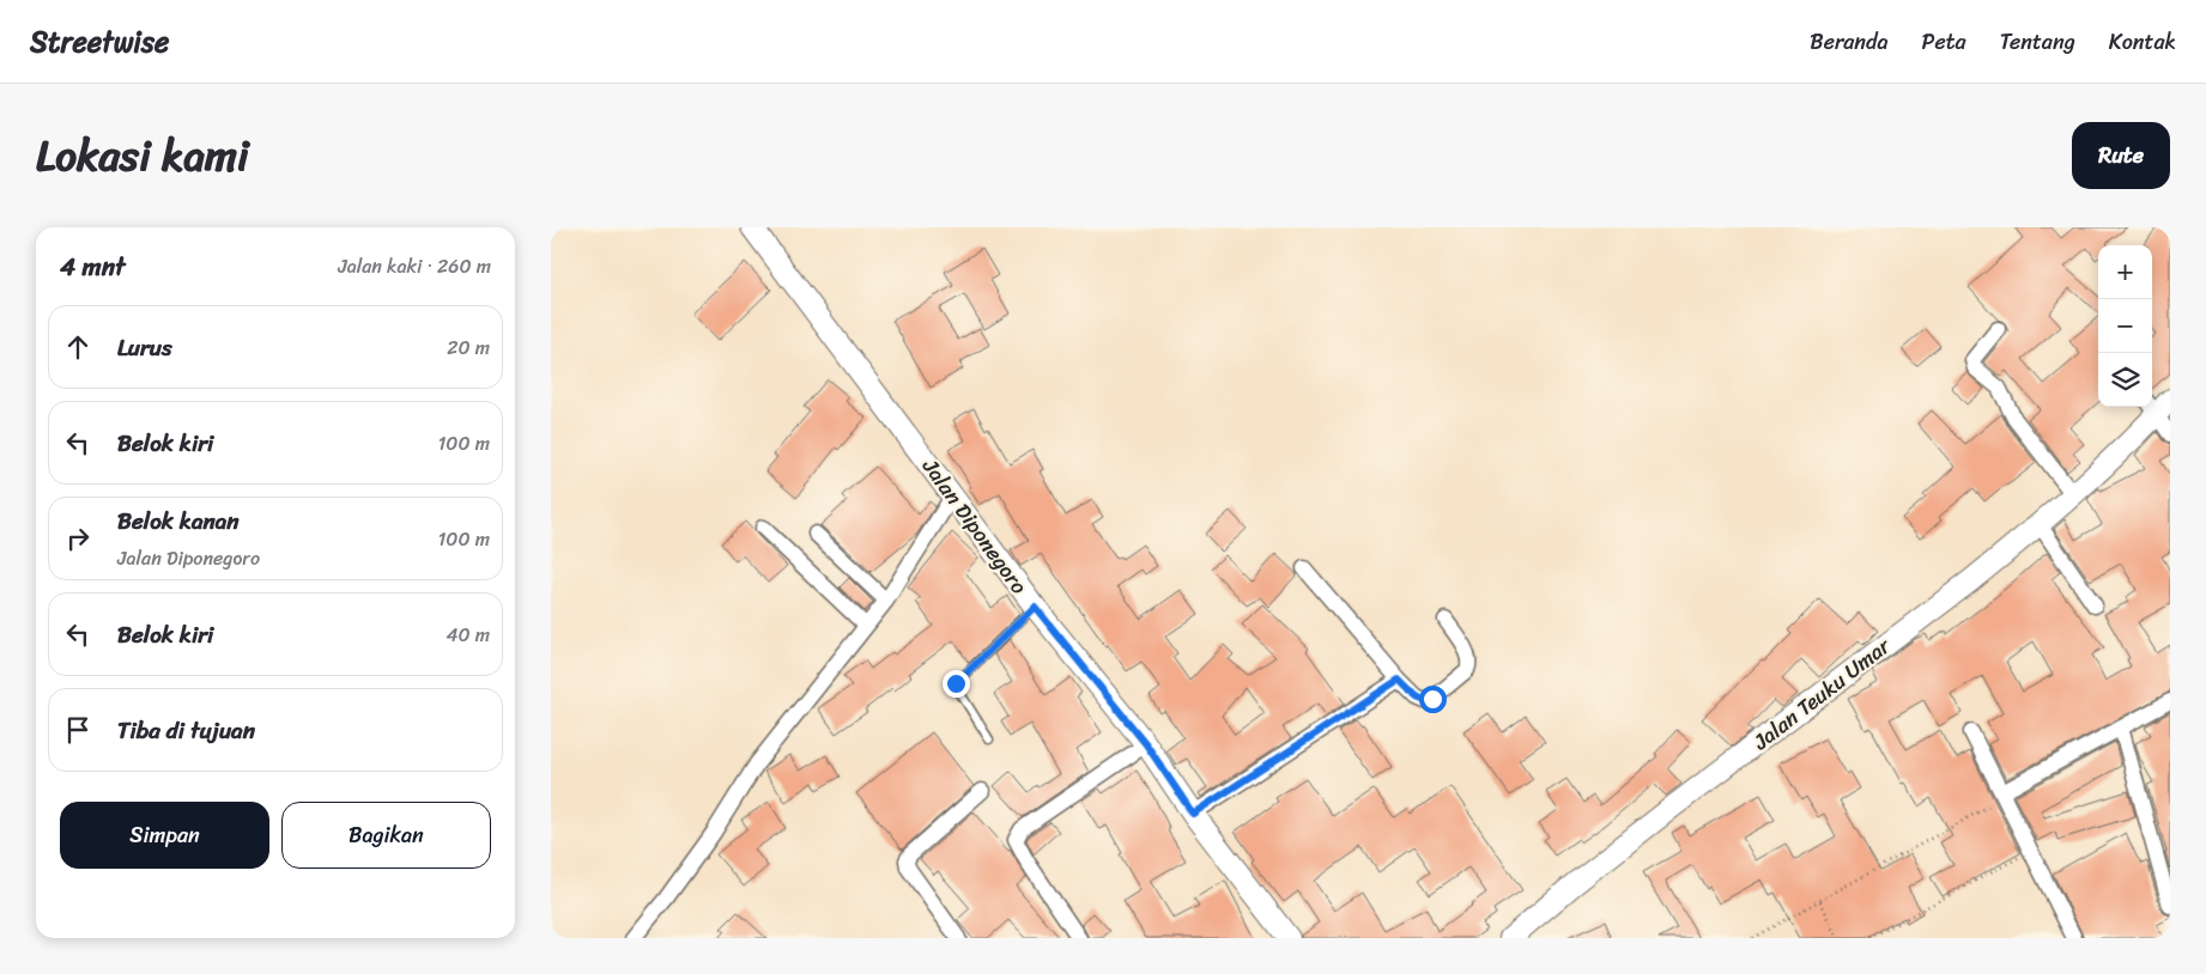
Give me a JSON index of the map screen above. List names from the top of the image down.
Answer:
{
  "streets": {
    "street": ["Jalan Diponegoro", "Jalan Teuku Umar"]
  },
  "page": {
    "header": "Streetwise",
    "nav": [
      "Beranda",
      "Peta",
      "Tentang",
      "Kontak"
    ],
    "title": "Lokasi kami",
    "buttons": [
      "Rute",
      ["Simpan", "Bagikan"]
    ],
    "heading": ["4 mnt", "Jalan kaki · 260 m"],
    "map_buttons": ["+", "−"],
    "list": [
      ["Lurus", "20 m"],
      ["Belok kiri", "100 m"],
      ["Belok kanan", "Jalan Diponegoro", "100 m"],
      ["Belok kiri", "40 m"],
      "Tiba di tujuan"
    ]
  }
}
